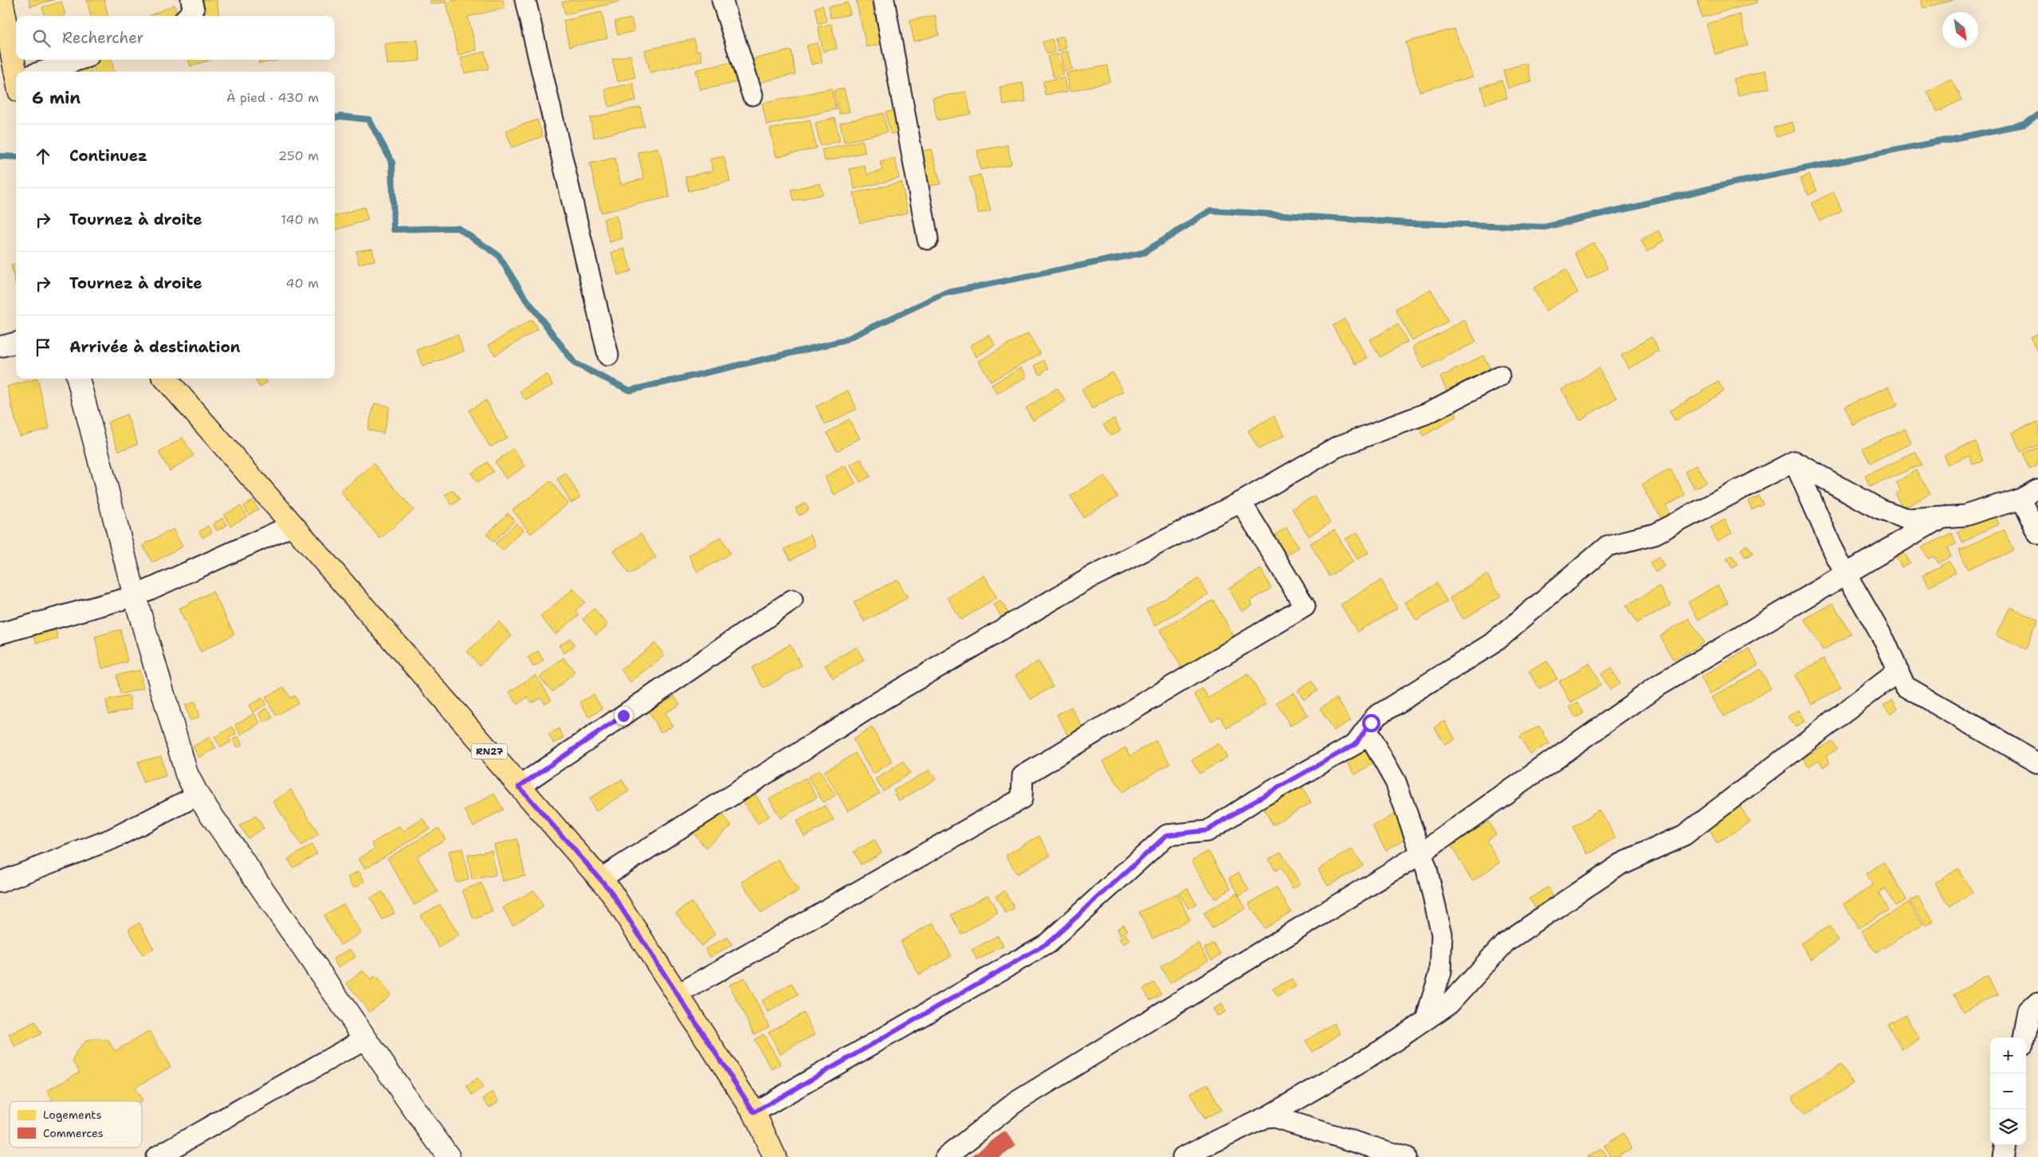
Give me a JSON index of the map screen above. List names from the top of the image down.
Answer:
{
  "streets": {
    "main road": ["RN27"]
  },
  "legend": ["Logements", "Commerces"],
  "north": "bottom right",
  "page": {
    "search": "Rechercher",
    "heading": ["6 min", "À pied · 430 m"],
    "list": [
      ["Continuez", "250 m"],
      ["Tournez à droite", "140 m"],
      ["Tournez à droite", "40 m"],
      "Arrivée à destination"
    ],
    "map_buttons": ["+", "−"]
  }
}
